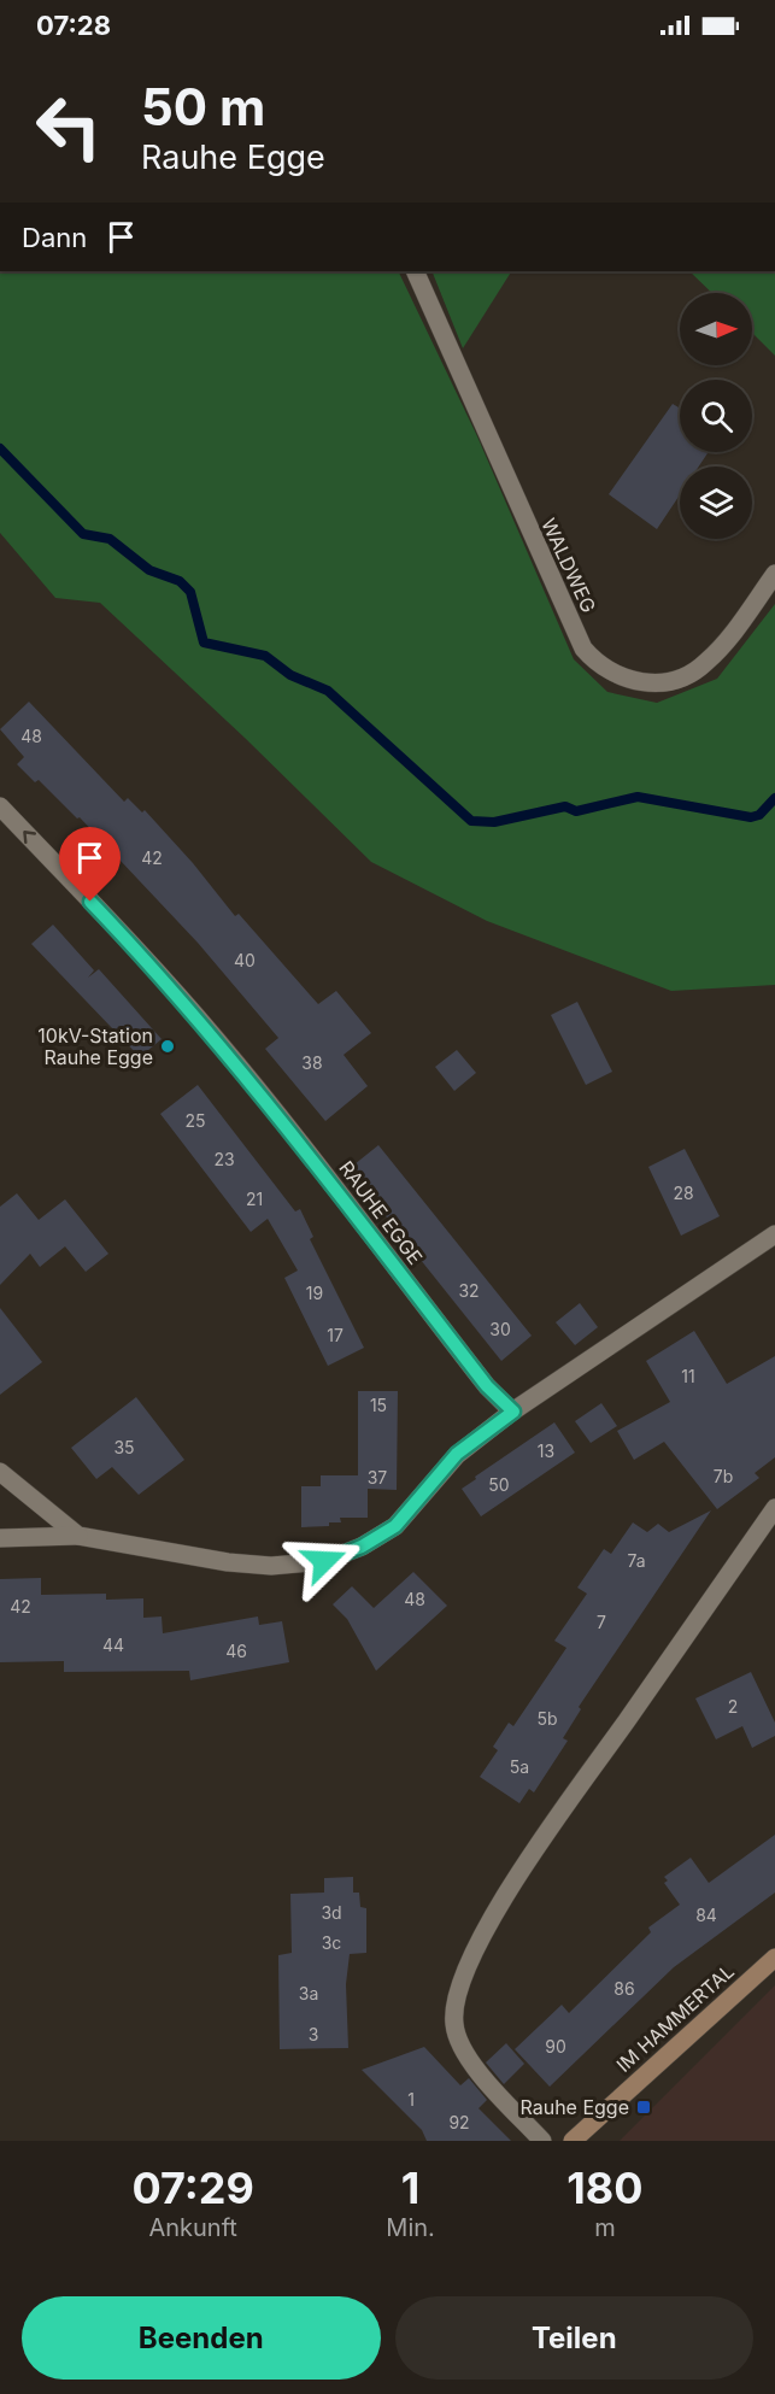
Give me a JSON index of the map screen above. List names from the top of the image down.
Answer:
{
  "streets": {
    "main road": ["IM HAMMERTAL"],
    "street": ["WALDWEG", "RAUHE EGGE"]
  },
  "one_way": ["RAUHE EGGE"],
  "places": {
    "other": ["10kV-Station Rauhe Egge"],
    "transit": ["Rauhe Egge"]
  },
  "house_numbers": [
    "48",
    "42",
    "40",
    "38",
    "25",
    "23",
    "28",
    "21",
    "32",
    "19",
    "30",
    "17",
    "11",
    "15",
    "35",
    "13",
    "7b",
    "37",
    "50",
    "7a",
    "48",
    "42",
    "7",
    "44",
    "46",
    "2",
    "5b",
    "5a",
    "3d",
    "84",
    "3c",
    "86",
    "3a",
    "3",
    "90",
    "1",
    "92"
  ],
  "north": "right",
  "page": {
    "status": "07:28",
    "turn": ["50 m", "Rauhe Egge"],
    "then": "Dann",
    "eta": [
      "07:29",
      "Ankunft",
      "1",
      "Min.",
      "180",
      "m"
    ],
    "buttons": ["Beenden", "Teilen"]
  }
}
